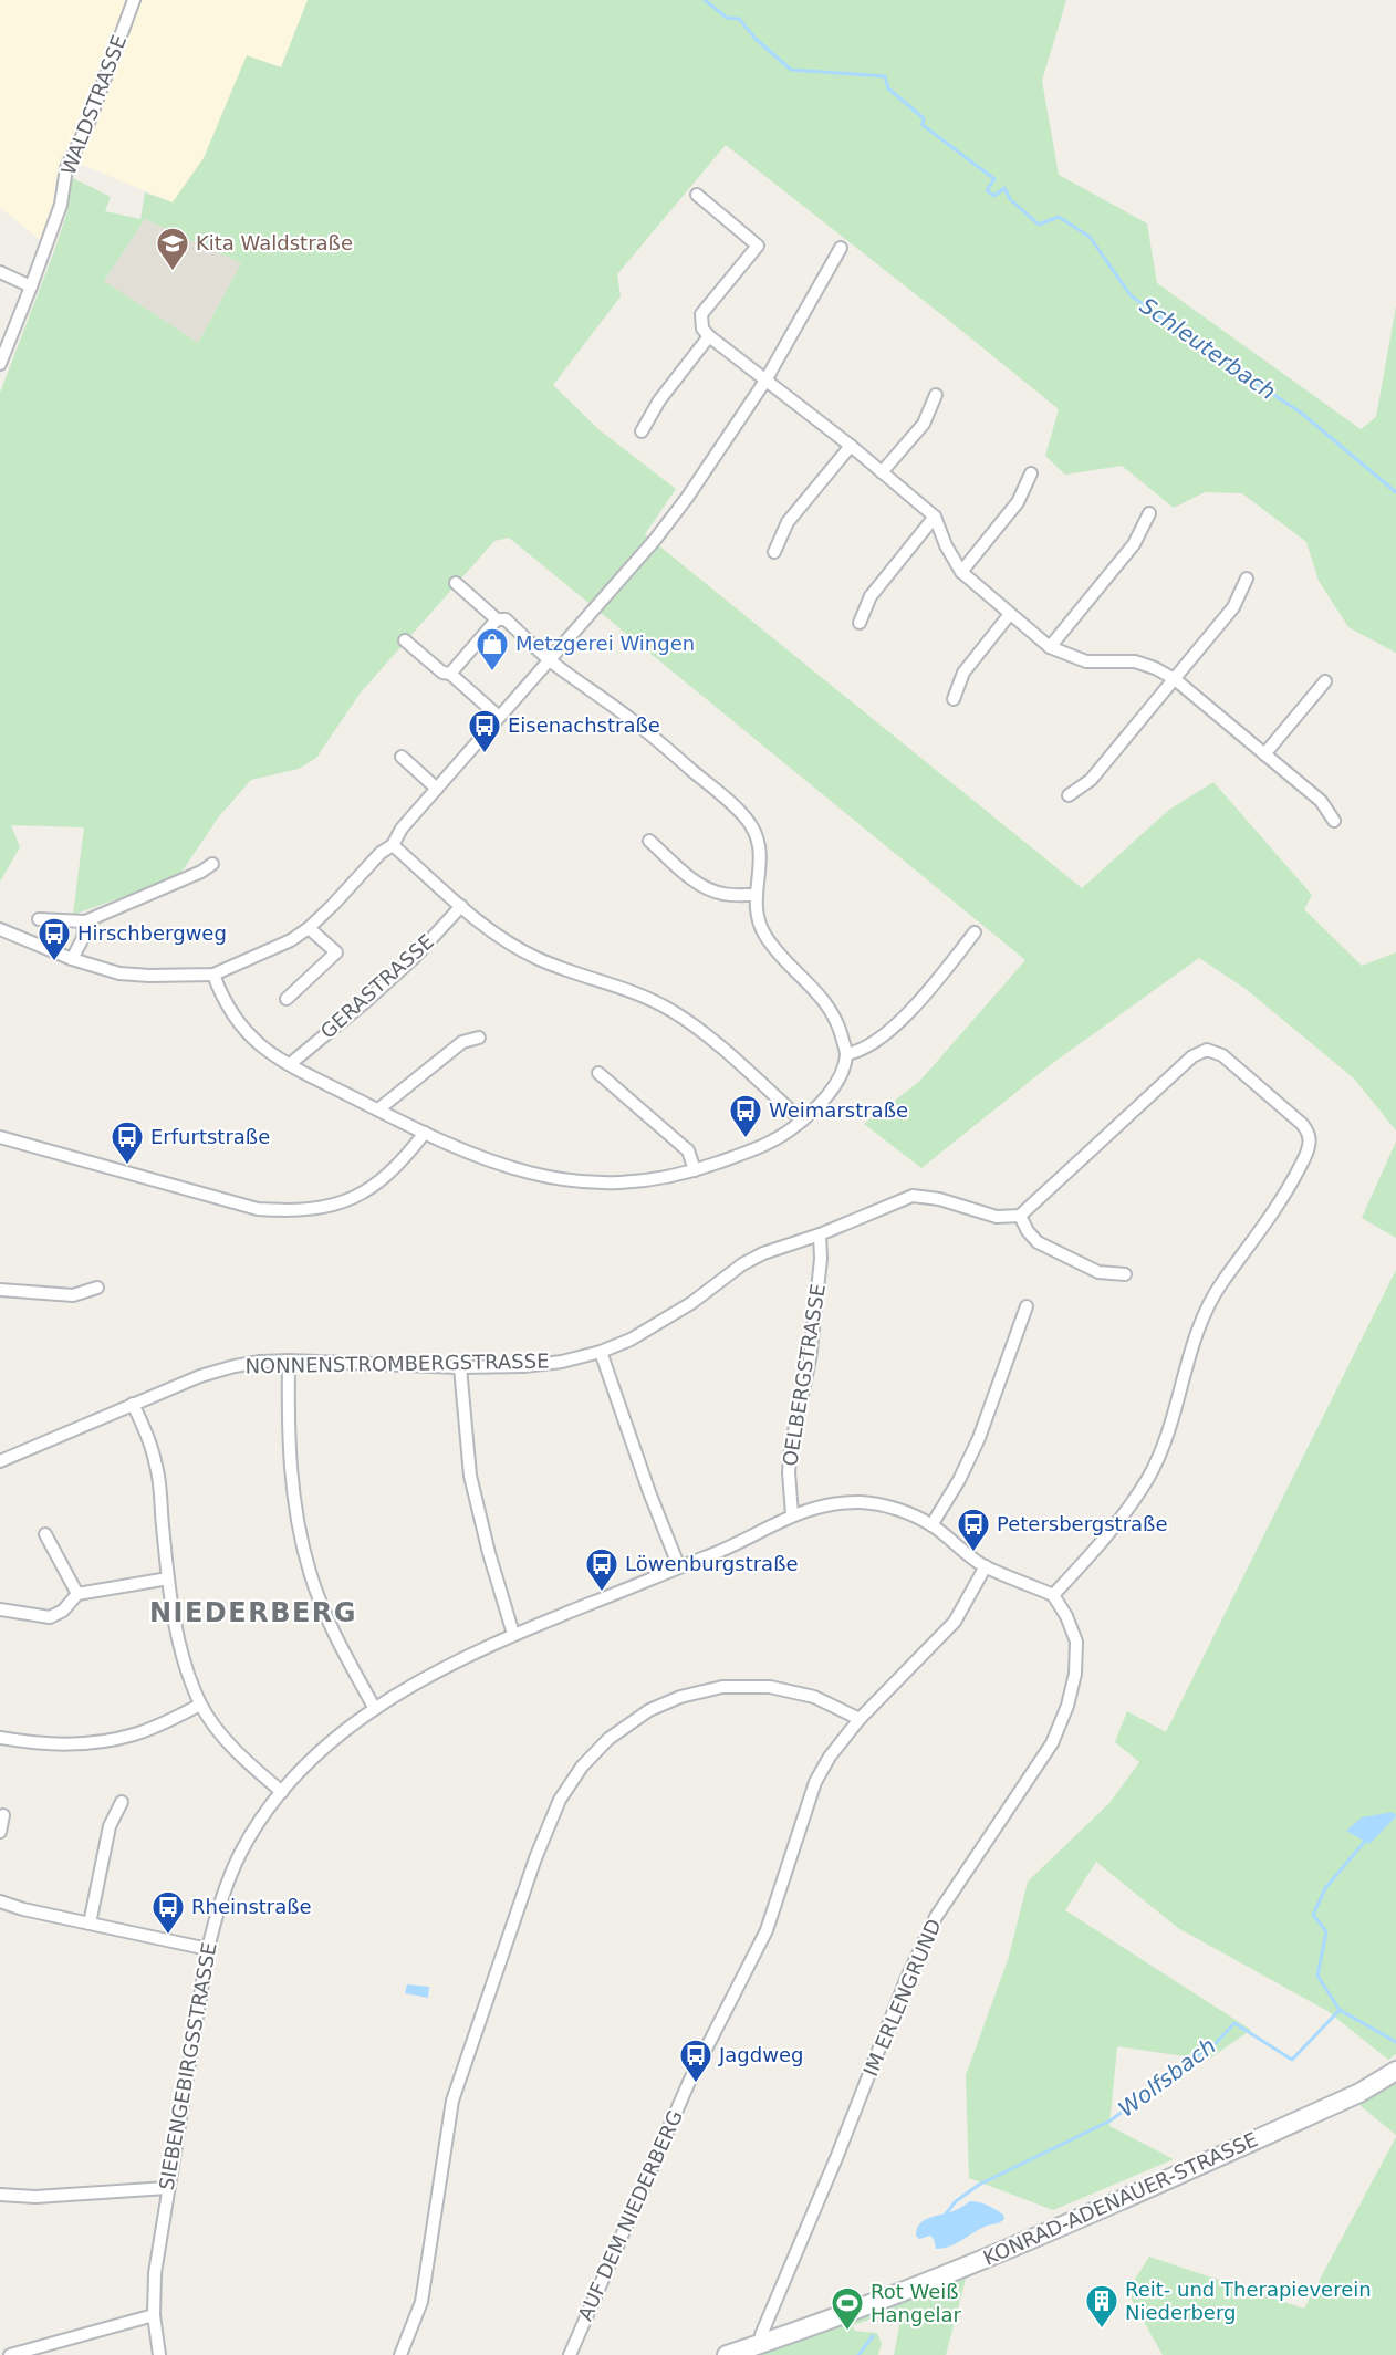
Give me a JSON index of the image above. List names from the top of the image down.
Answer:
{
  "streets": {
    "street": [
      "WALDSTRASSE",
      "GERASTRASSE",
      "NONNENSTROMBERGSTRASSE",
      "OELBERGSTRASSE",
      "IM ERLENGRUND",
      "SIEBENGEBIRGSSTRASSE",
      "KONRAD-ADENAUER-STRASSE",
      "AUF DEM NIEDERBERG"
    ]
  },
  "crossings": [
    ["NONNENSTROMBERGSTRASSE", "OELBERGSTRASSE"],
    ["OELBERGSTRASSE", "SIEBENGEBIRGSSTRASSE"],
    ["IM ERLENGRUND", "SIEBENGEBIRGSSTRASSE"],
    ["IM ERLENGRUND", "KONRAD-ADENAUER-STRASSE"],
    ["SIEBENGEBIRGSSTRASSE", "AUF DEM NIEDERBERG"]
  ],
  "districts": ["NIEDERBERG"],
  "water": ["Schleuterbach", "Wolfsbach"],
  "places": {
    "school or university": ["Kita Waldstraße"],
    "shop": ["Metzgerei Wingen"],
    "bus stop": [
      "Eisenachstraße",
      "Hirschbergweg",
      "Weimarstraße",
      "Erfurtstraße",
      "Petersbergstraße",
      "Löwenburgstraße",
      "Rheinstraße",
      "Jagdweg"
    ],
    "building": ["Reit- und Therapieverein Niederberg"],
    "sports": ["Rot Weiß Hangelar"]
  }
}
